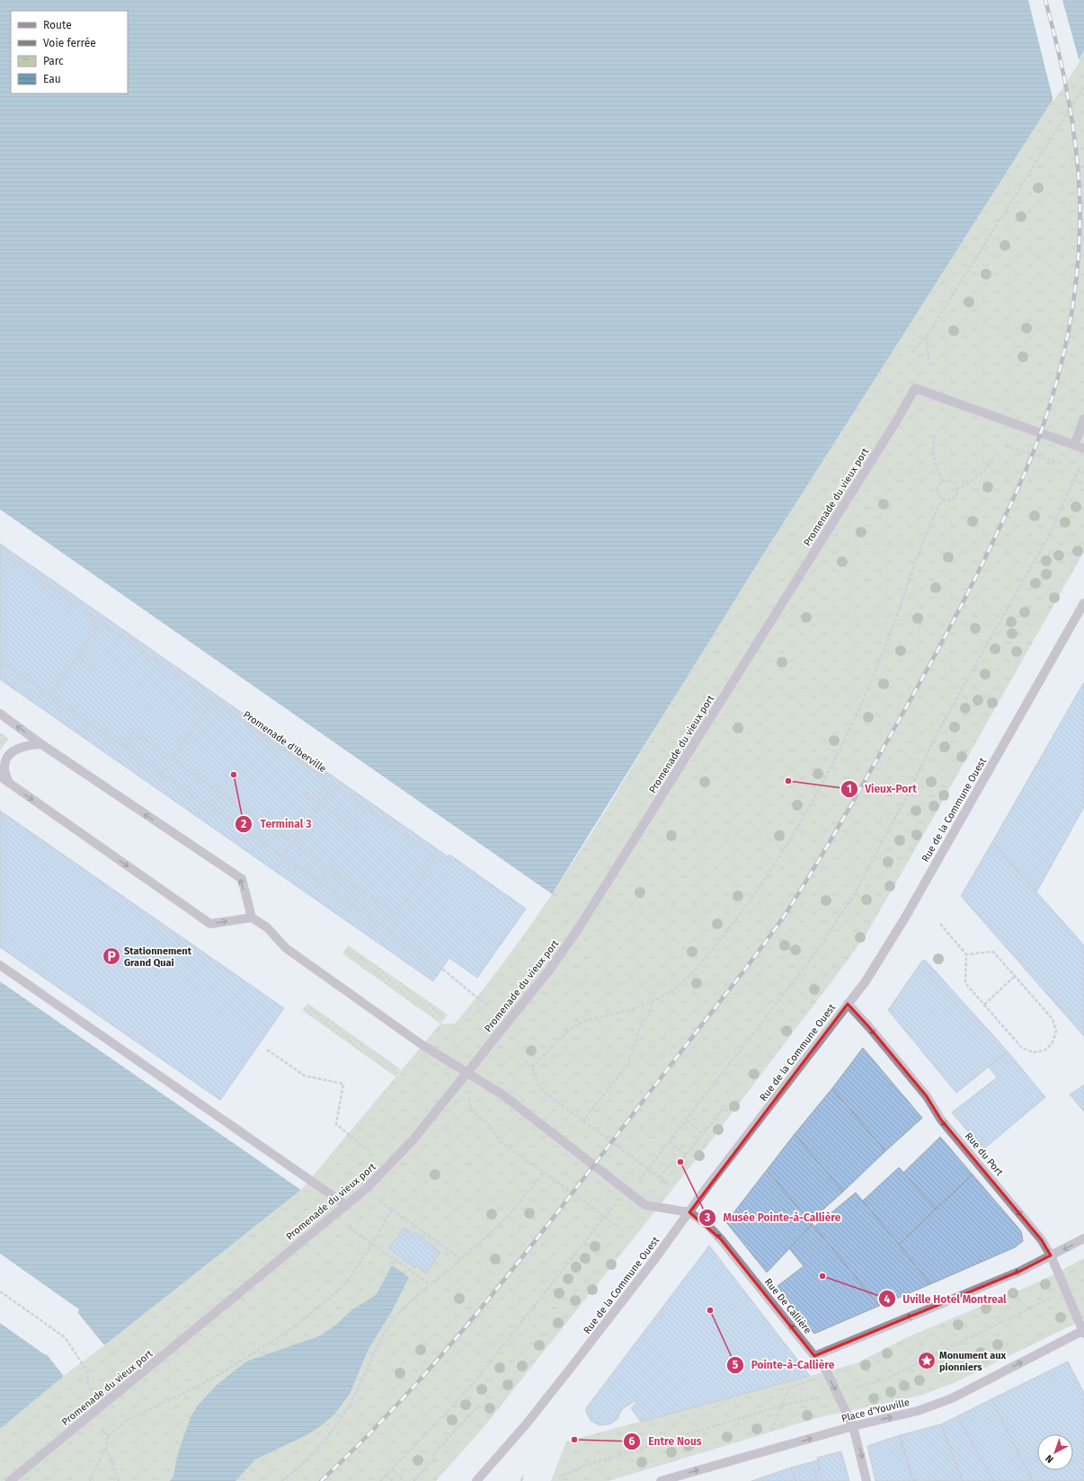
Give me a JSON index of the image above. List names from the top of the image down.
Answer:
{
  "streets": {
    "street": [
      "Promenade du vieux port",
      "Rue de la Commune Ouest",
      "Rue du Port",
      "Rue De Callière",
      "Place d'Youville"
    ],
    "path": ["Promenade d'Iberville"]
  },
  "crossings": [
    ["Rue de la Commune Ouest", "Rue du Port"],
    ["Rue de la Commune Ouest", "Rue De Callière"],
    ["Rue du Port", "Place d'Youville"],
    ["Rue De Callière", "Place d'Youville"]
  ],
  "one_way": ["Rue du Port", "Place d'Youville"],
  "places": {
    "other": [
      "Terminal 3",
      "Vieux-Port",
      "Musée Pointe-à-Callière",
      "Uville Hotel Montreal",
      "Pointe-à-Callière",
      "Entre Nous"
    ],
    "parking": ["Stationnement Grand Quai"],
    "place": ["Monument aux pionniers"]
  },
  "legend": [
    "Route",
    "Voie ferrée",
    "Parc",
    "Eau"
  ],
  "north": "bottom left"
}
